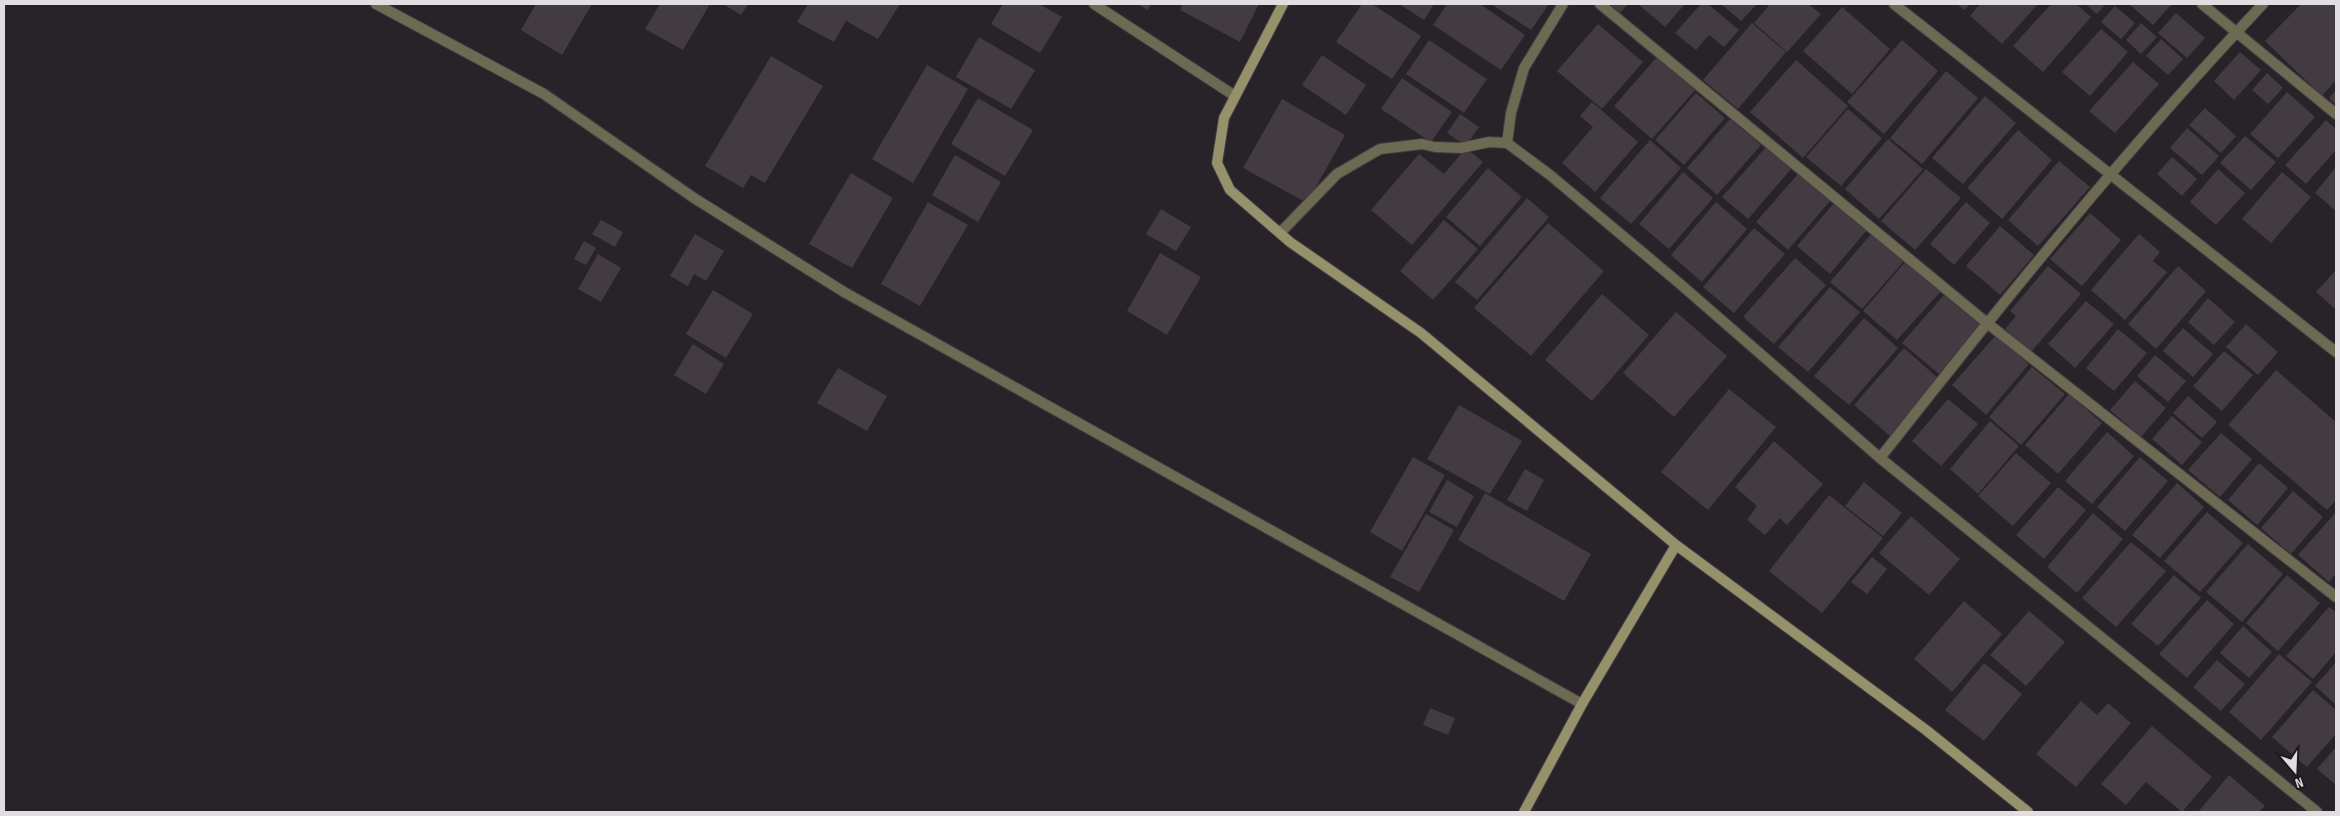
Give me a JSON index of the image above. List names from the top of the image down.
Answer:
{
  "north": "bottom"
}
